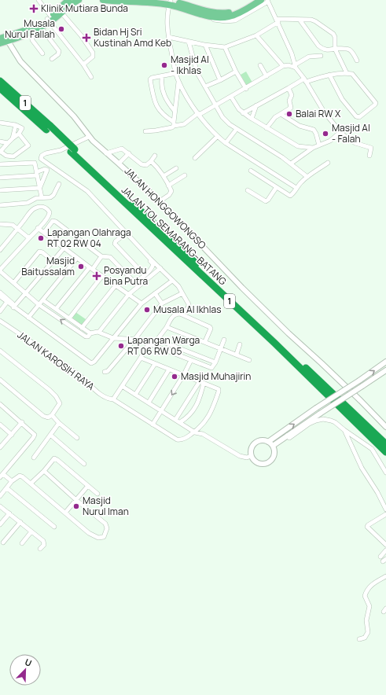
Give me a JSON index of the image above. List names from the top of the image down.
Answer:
{
  "streets": {
    "highway": ["1", "JALAN TOL SEMARANG–BATANG"],
    "street": ["JALAN HONGGOWONGSO", "JALAN KAROSIH RAYA"]
  },
  "places": {
    "health": ["Klinik Mutiara Bunda", "Bidan Hj Sri Kustinah Amd Keb", "Posyandu Bina Putra"],
    "other": [
      "Musala Nurul Fallah",
      "Masjid Al - Ikhlas",
      "Balai RW X",
      "Masjid Al - Falah",
      "Lapangan Olahraga RT 02 RW 04",
      "Masjid Baitussalam",
      "Musala Al Ikhlas",
      "Lapangan Warga RT 06 RW 05",
      "Masjid Muhajirin",
      "Masjid Nurul Iman"
    ]
  },
  "north": "top right"
}
